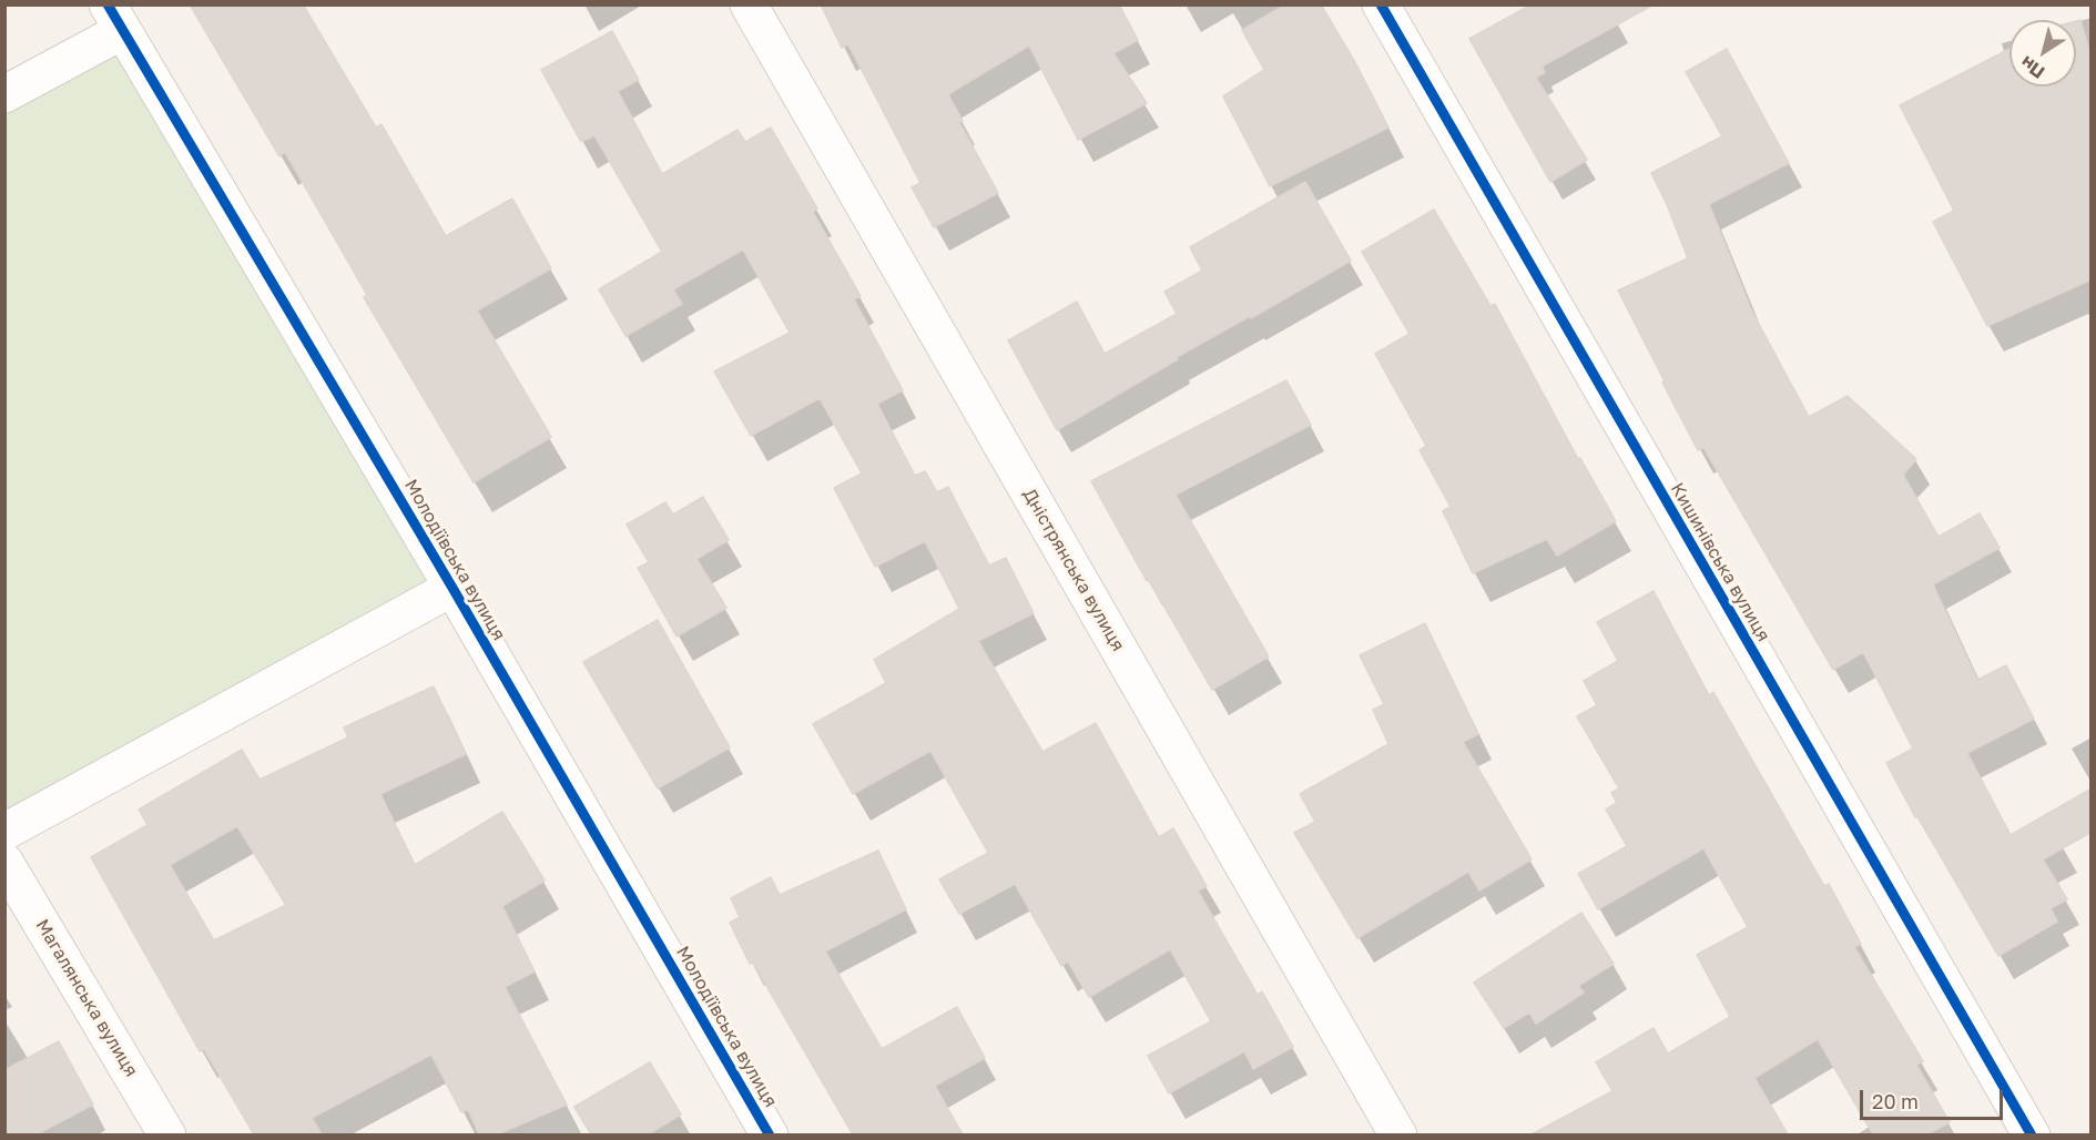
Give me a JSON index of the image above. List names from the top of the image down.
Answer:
{
  "streets": {
    "street": [
      "Молодіївська вулиця",
      "Кишинівська вулиця",
      "Дністрянська вулиця",
      "Магалянська вулиця"
    ]
  },
  "scale_bar": "20 m",
  "north": "bottom left"
}
